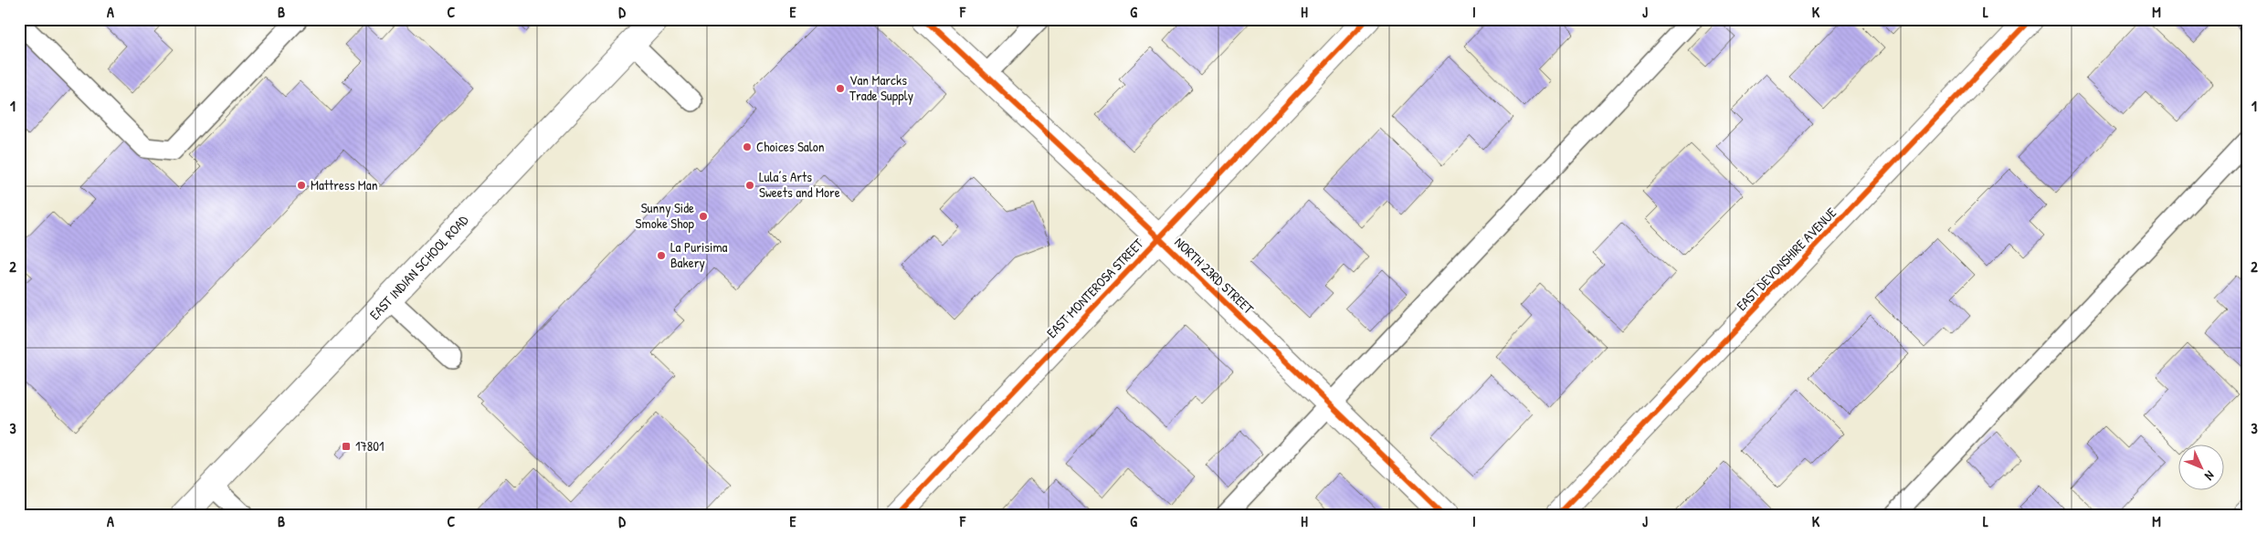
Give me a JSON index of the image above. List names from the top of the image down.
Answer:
{
  "streets": {
    "street": [
      "EAST DEVONSHIRE AVENUE",
      "EAST INDIAN SCHOOL ROAD",
      "NORTH 23RD STREET",
      "EAST MONTEROSA STREET"
    ]
  },
  "crossings": [
    ["NORTH 23RD STREET", "EAST MONTEROSA STREET"]
  ],
  "places": {
    "other": [
      "Van Marcks Trade Supply",
      "Choices Salon",
      "Mattress Man",
      "Lula’s Arts Sweets and More",
      "Sunny Side Smoke Shop",
      "La Purisima Bakery"
    ],
    "transit": ["17801"]
  },
  "north": "bottom right",
  "grid": {
    "columns": [
      "A",
      "B",
      "C",
      "D",
      "E",
      "F",
      "G",
      "H",
      "I",
      "J",
      "K",
      "L",
      "M"
    ],
    "rows": ["1", "2", "3"]
  }
}
